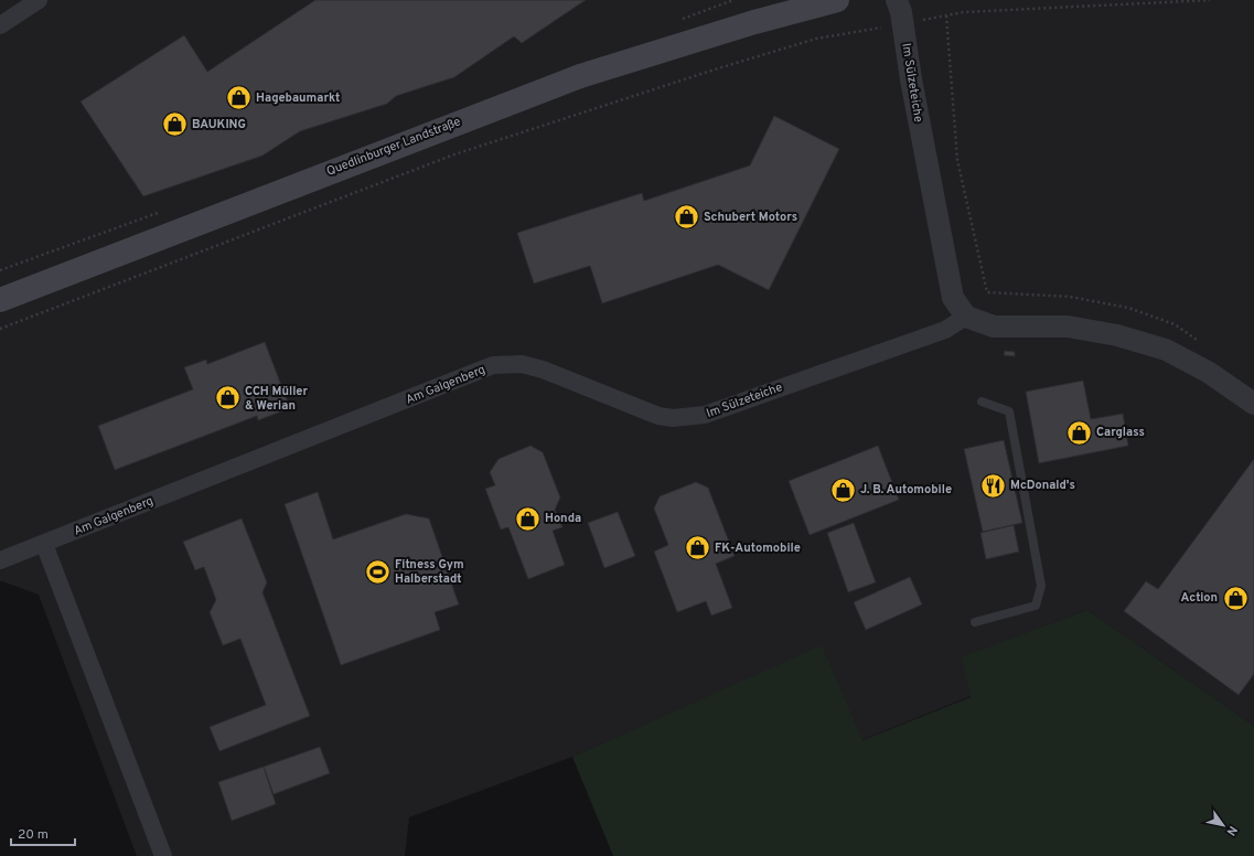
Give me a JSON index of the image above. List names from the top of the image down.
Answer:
{
  "streets": {
    "main road": ["Quedlinburger Landstraße"],
    "street": ["Im Sülzeteiche", "Am Galgenberg"]
  },
  "crossings": [
    ["Im Sülzeteiche", "Am Galgenberg"]
  ],
  "places": {
    "shop": [
      "Hagebaumarkt",
      "BAUKING",
      "Schubert Motors",
      "CCH Müller & Werian",
      "Carglass",
      "J. B. Automobile",
      "Honda",
      "FK-Automobile",
      "Action"
    ],
    "restaurant": ["McDonald's"],
    "sports": ["Fitness Gym Halberstadt"]
  },
  "scale_bar": "20 m",
  "north": "bottom right"
}
